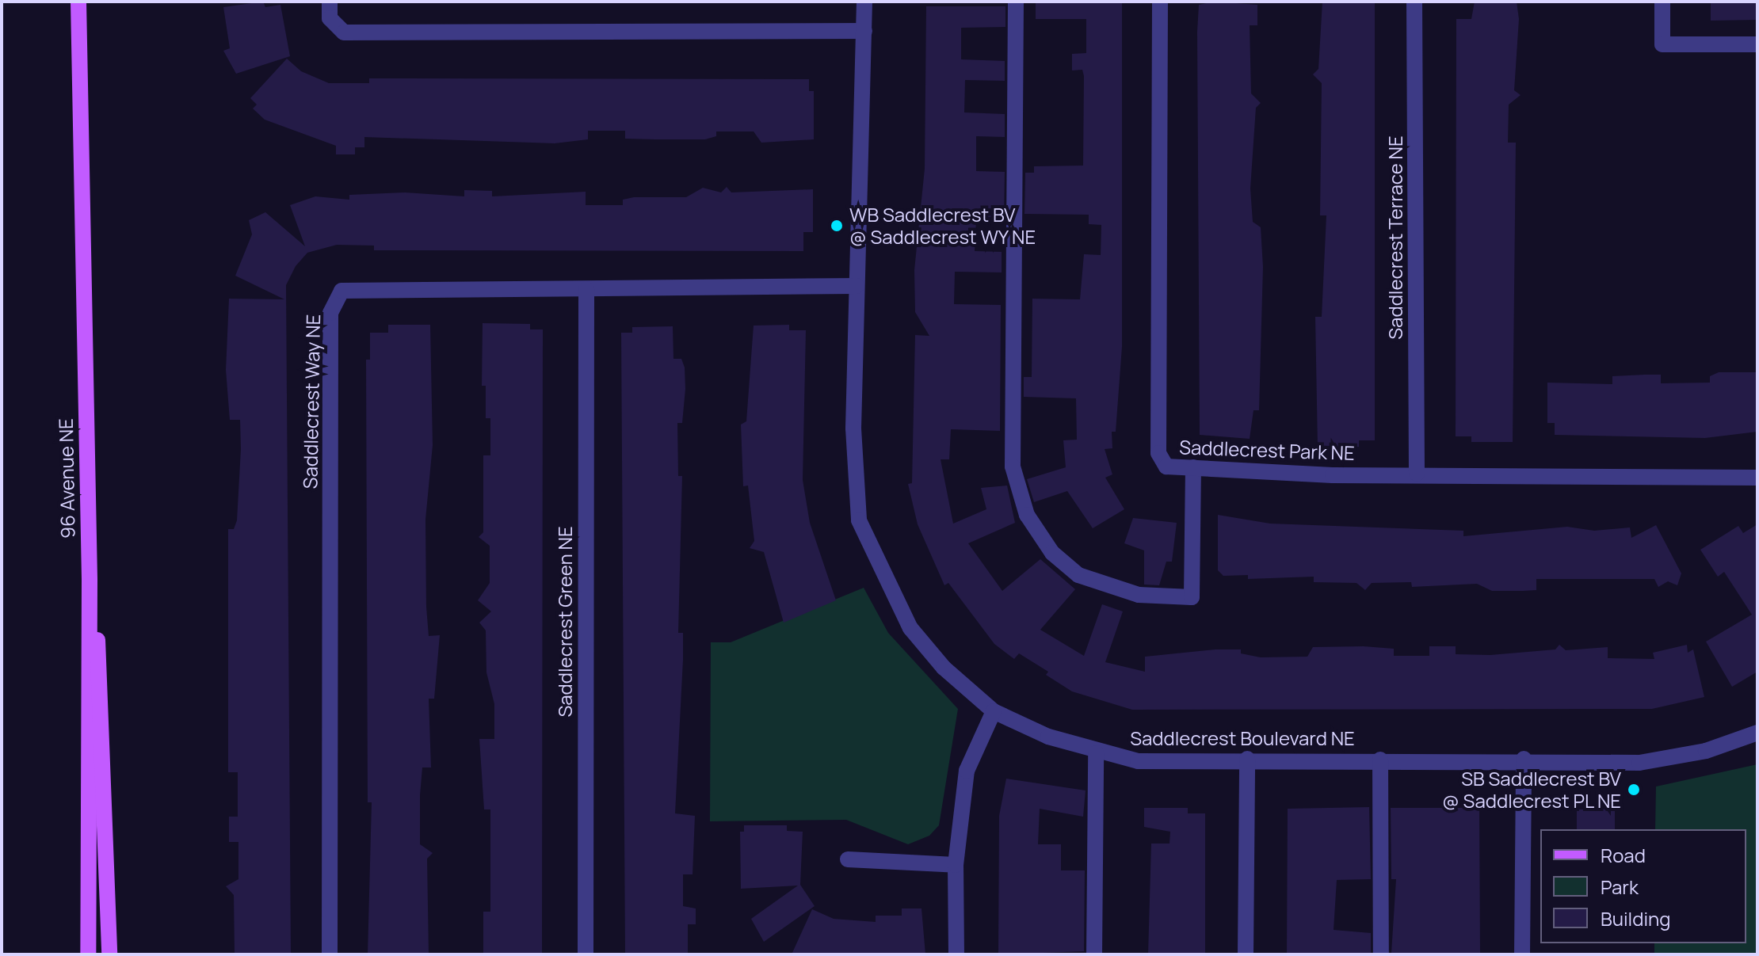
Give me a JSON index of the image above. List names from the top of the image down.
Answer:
{
  "streets": {
    "main road": ["96 Avenue NE"],
    "street": [
      "Saddlecrest Terrace NE",
      "Saddlecrest Way NE",
      "Saddlecrest Park NE",
      "Saddlecrest Green NE",
      "Saddlecrest Boulevard NE"
    ]
  },
  "crossings": [
    ["Saddlecrest Terrace NE", "Saddlecrest Park NE"],
    ["Saddlecrest Way NE", "Saddlecrest Green NE"],
    ["Saddlecrest Way NE", "Saddlecrest Boulevard NE"]
  ],
  "places": ["WB Saddlecrest BV @ Saddlecrest WY NE", "SB Saddlecrest BV @ Saddlecrest PL NE"],
  "legend": ["Road", "Park", "Building"]
}
